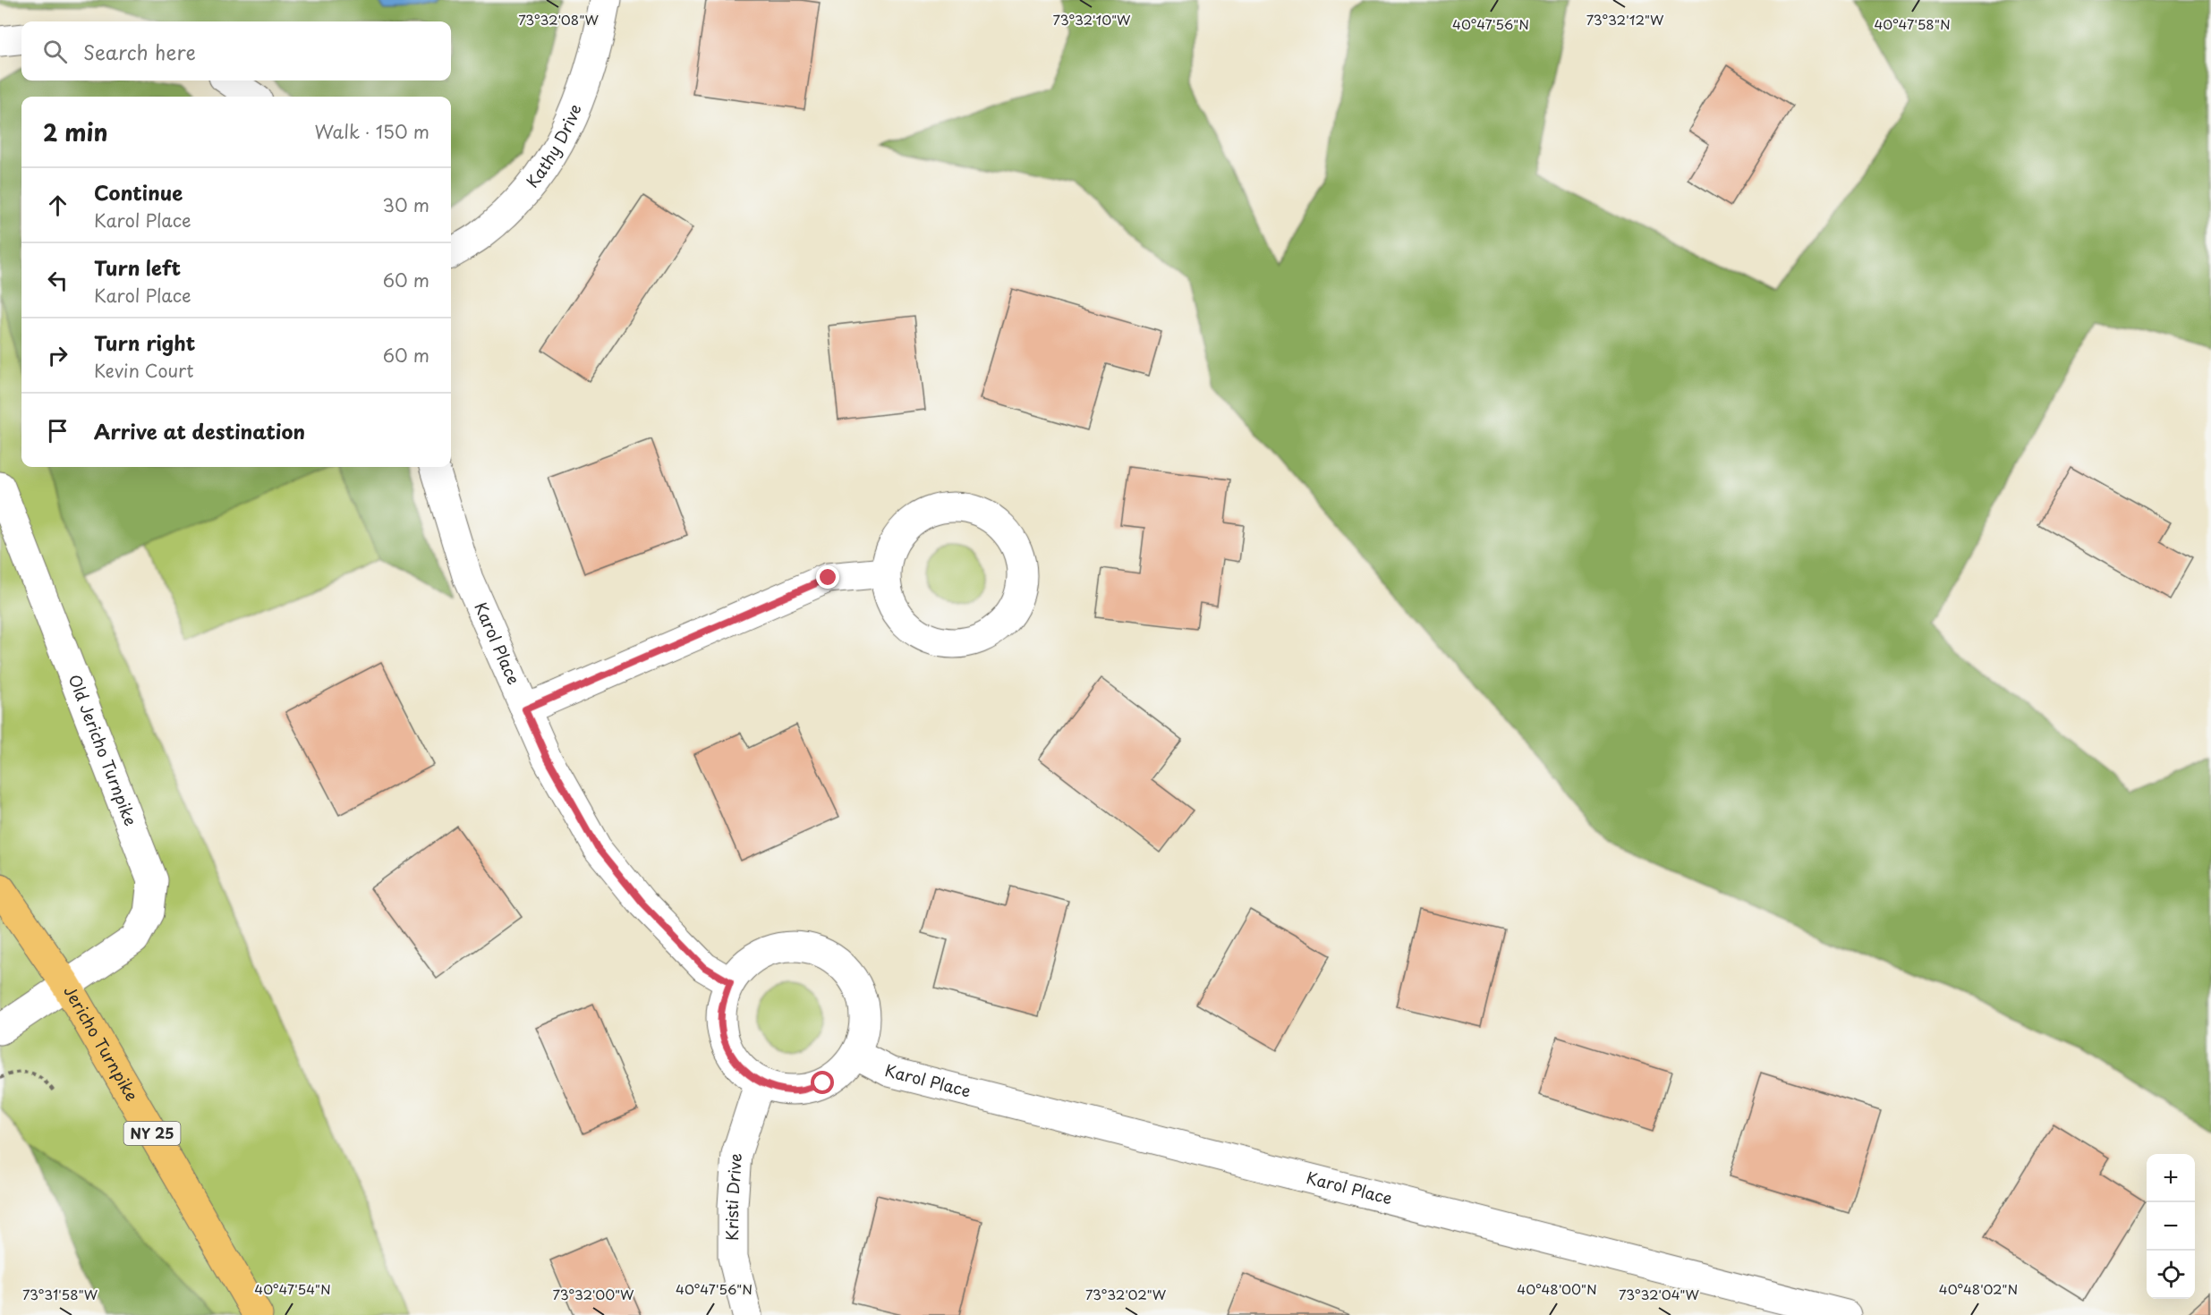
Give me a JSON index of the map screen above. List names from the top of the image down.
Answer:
{
  "streets": {
    "main road": ["Jericho Turnpike", "NY 25"],
    "street": [
      "Kathy Drive",
      "Karol Place",
      "Old Jericho Turnpike",
      "Kristi Drive"
    ]
  },
  "crossings": [
    ["Karol Place", "Kristi Drive"],
    ["Old Jericho Turnpike", "Jericho Turnpike"]
  ],
  "page": {
    "search": "Search here",
    "heading": ["2 min", "Walk · 150 m"],
    "list": [
      ["Continue", "Karol Place", "30 m"],
      ["Turn left", "Karol Place", "60 m"],
      ["Turn right", "Kevin Court", "60 m"],
      "Arrive at destination"
    ],
    "map_buttons": ["+", "−"]
  },
  "coordinates": [
    "73°32'08\"W",
    "73°32'10\"W",
    "73°32'12\"W",
    "40°47'56\"N",
    "40°47'58\"N",
    "40°47'54\"N",
    "40°48'00\"N",
    "40°48'02\"N",
    "73°31'58\"W",
    "73°32'00\"W",
    "73°32'02\"W",
    "73°32'04\"W"
  ]
}
